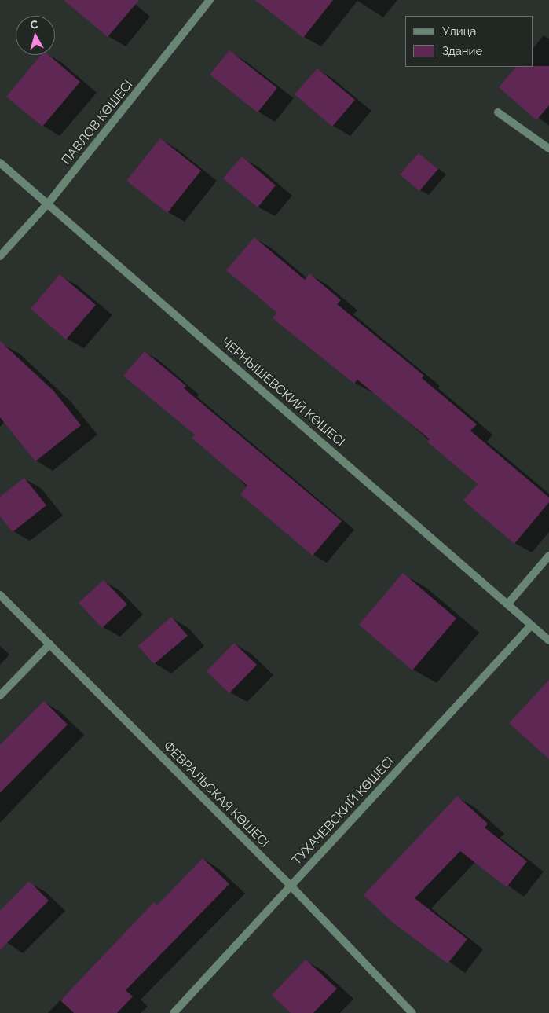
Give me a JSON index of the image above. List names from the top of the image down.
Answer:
{
  "streets": {
    "street": [
      "ПАВЛОВ КӨШЕСІ",
      "ЧЕРНЫШЕВСКИЙ КӨШЕСІ",
      "ФЕВРАЛЬСКАЯ КӨШЕСІ",
      "ТУХАЧЕВСКИЙ КӨШЕСІ"
    ]
  },
  "crossings": [
    ["ПАВЛОВ КӨШЕСІ", "ЧЕРНЫШЕВСКИЙ КӨШЕСІ"],
    ["ЧЕРНЫШЕВСКИЙ КӨШЕСІ", "ТУХАЧЕВСКИЙ КӨШЕСІ"],
    ["ФЕВРАЛЬСКАЯ КӨШЕСІ", "ТУХАЧЕВСКИЙ КӨШЕСІ"]
  ],
  "legend": ["Улица", "Здание"],
  "north": "top"
}
